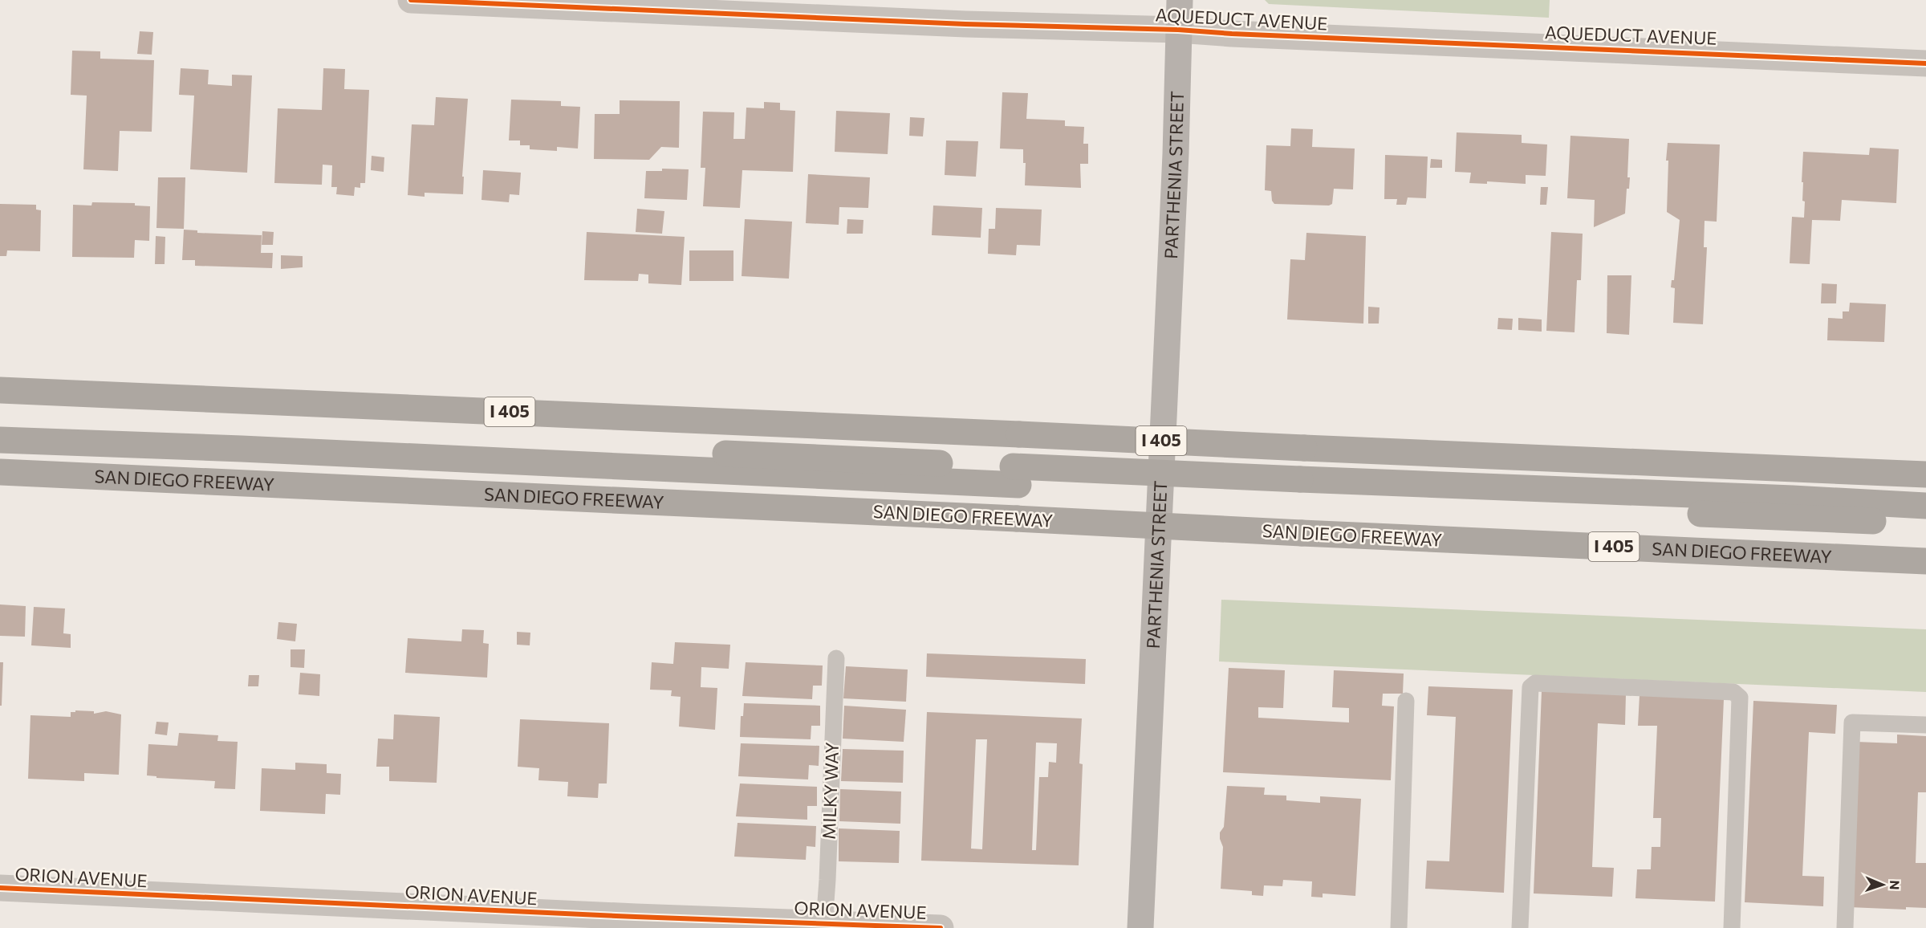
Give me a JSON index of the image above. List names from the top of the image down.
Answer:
{
  "streets": {
    "highway": ["I 405", "SAN DIEGO FREEWAY"],
    "main road": ["PARTHENIA STREET"],
    "street": ["AQUEDUCT AVENUE", "ORION AVENUE"],
    "lane": ["MILKY WAY"]
  },
  "crossings": [
    ["AQUEDUCT AVENUE", "PARTHENIA STREET"],
    ["MILKY WAY", "ORION AVENUE"]
  ],
  "north": "right"
}
